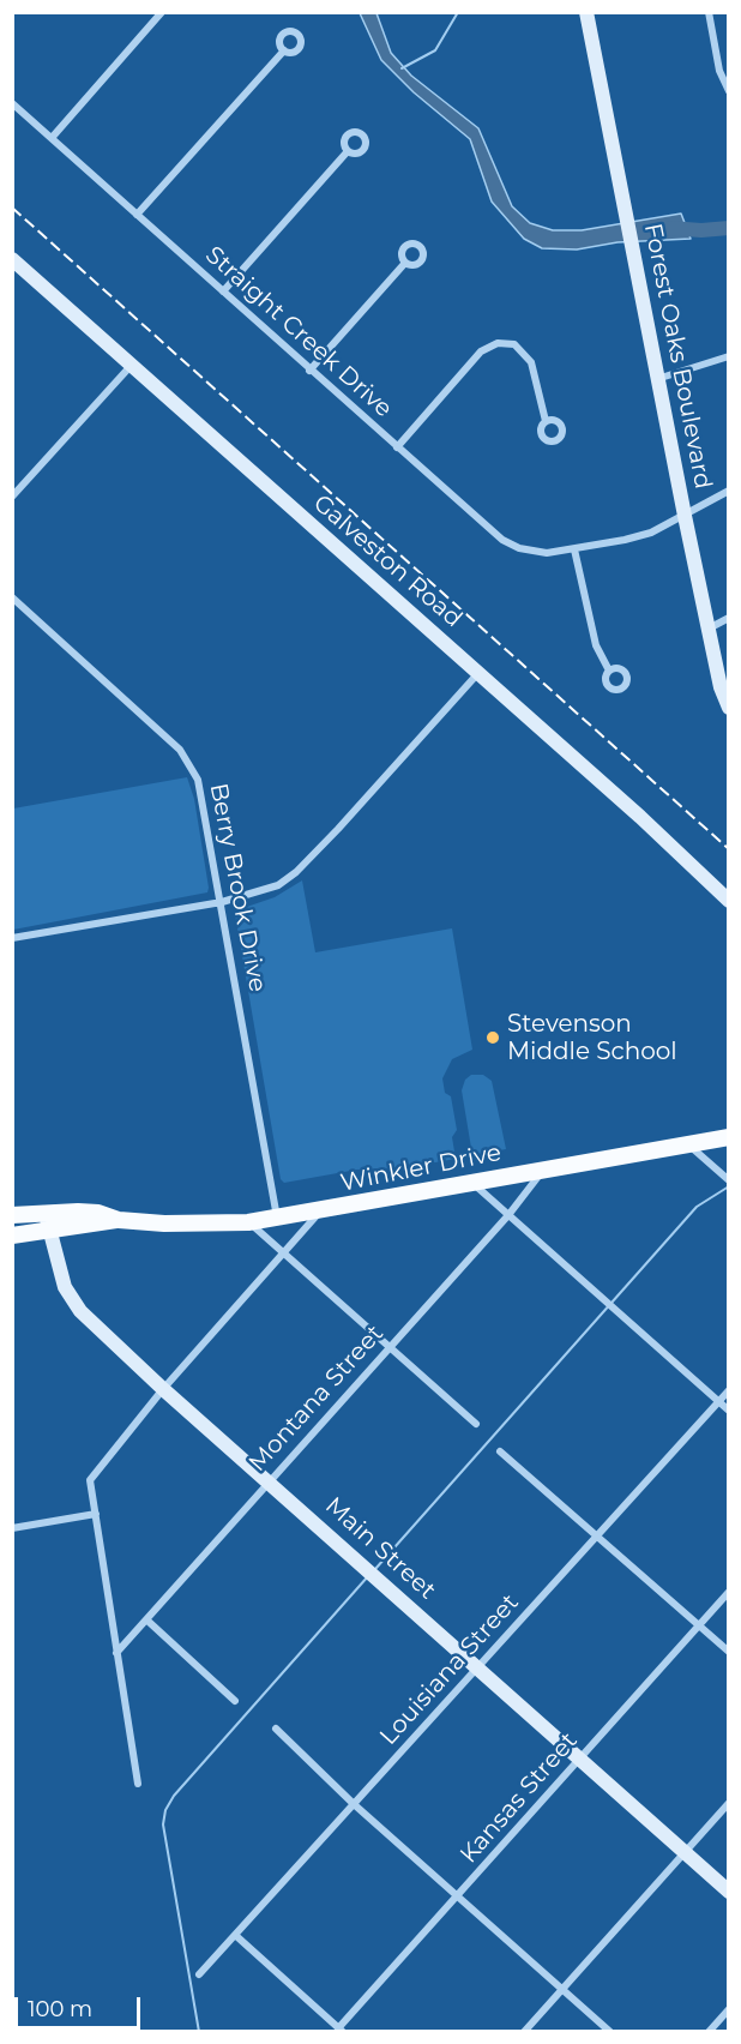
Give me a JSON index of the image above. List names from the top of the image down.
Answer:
{
  "streets": {
    "main road": ["Winkler Drive"],
    "street": [
      "Straight Creek Drive",
      "Forest Oaks Boulevard",
      "Galveston Road",
      "Berry Brook Drive",
      "Montana Street",
      "Main Street",
      "Louisiana Street",
      "Kansas Street"
    ]
  },
  "crossings": [
    ["Straight Creek Drive", "Forest Oaks Boulevard"],
    ["Berry Brook Drive", "Winkler Drive"],
    ["Winkler Drive", "Montana Street"],
    ["Winkler Drive", "Main Street"],
    ["Montana Street", "Main Street"],
    ["Main Street", "Louisiana Street"],
    ["Main Street", "Kansas Street"]
  ],
  "places": ["Stevenson Middle School"],
  "scale_bar": "100 m"
}
